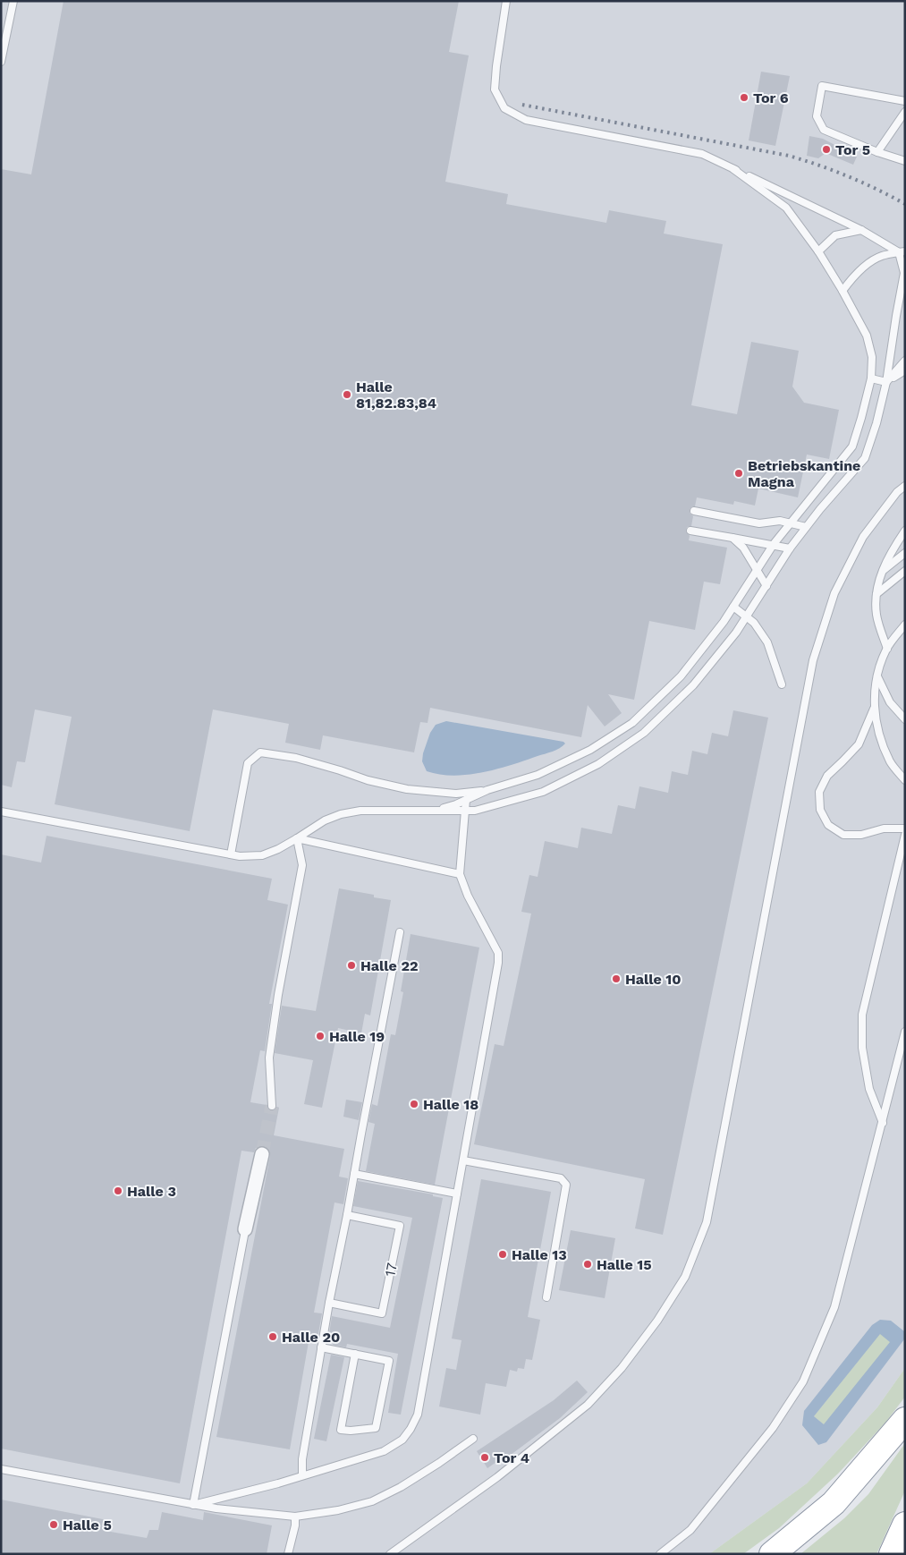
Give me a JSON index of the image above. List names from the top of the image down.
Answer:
{
  "streets": {
    "lane": ["17"]
  },
  "places": [
    "Tor 6",
    "Tor 5",
    "Halle 81,82.83,84",
    "Betriebskantine Magna",
    "Halle 22",
    "Halle 10",
    "Halle 19",
    "Halle 18",
    "Halle 3",
    "Halle 13",
    "Halle 15",
    "Halle 20",
    "Tor 4",
    "Halle 5"
  ]
}
